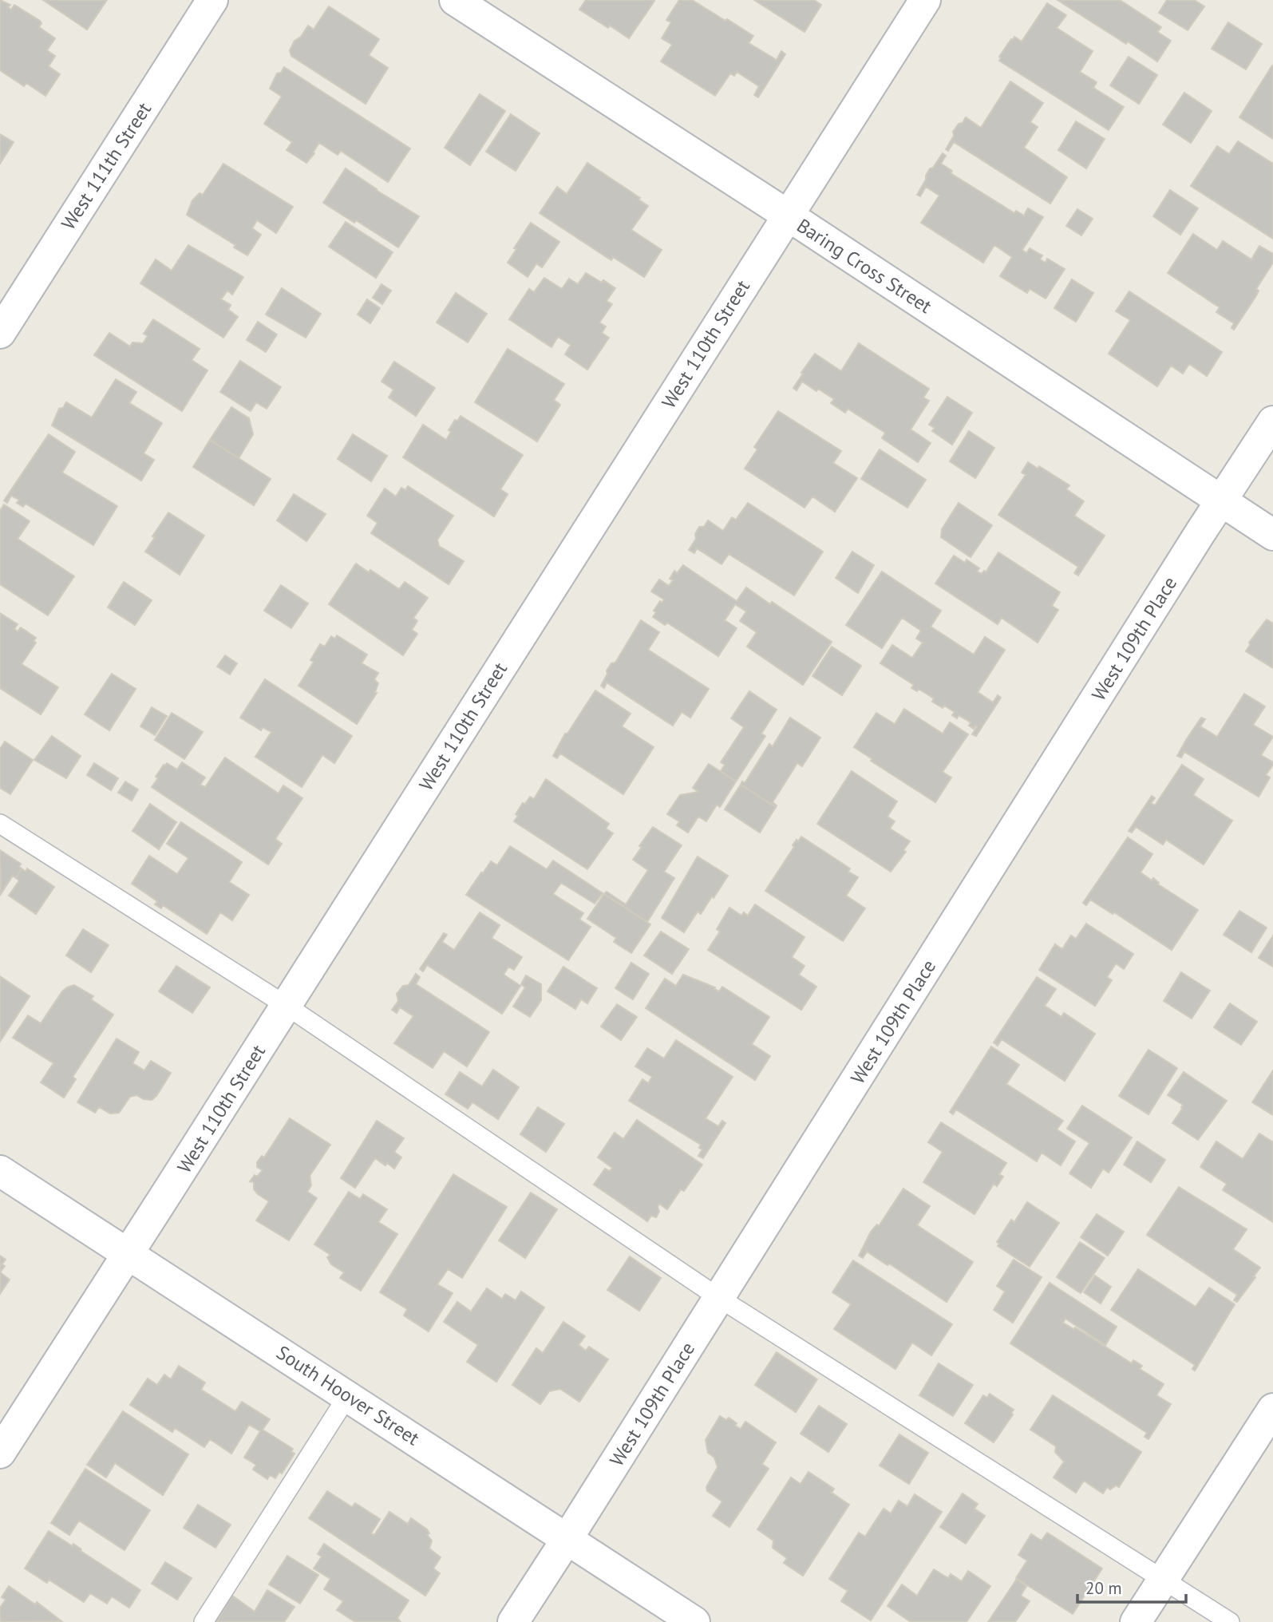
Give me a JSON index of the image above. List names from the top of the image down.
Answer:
{
  "streets": {
    "street": [
      "West 111th Street",
      "Baring Cross Street",
      "West 110th Street",
      "West 109th Place",
      "South Hoover Street"
    ]
  },
  "crossings": [
    ["Baring Cross Street", "West 110th Street"],
    ["Baring Cross Street", "West 109th Place"],
    ["West 110th Street", "South Hoover Street"],
    ["West 109th Place", "South Hoover Street"]
  ],
  "scale_bar": "20 m"
}
